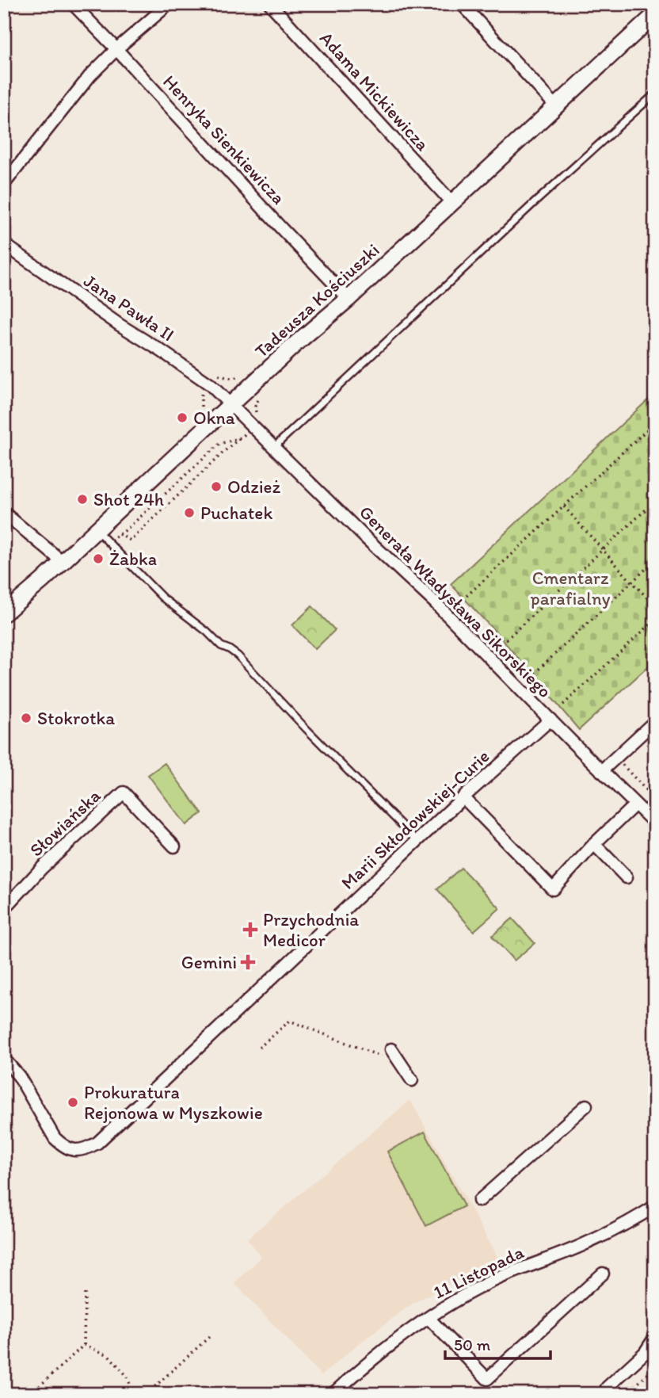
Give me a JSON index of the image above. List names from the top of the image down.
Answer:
{
  "streets": {
    "main road": ["Tadeusza Kościuszki"],
    "street": [
      "Adama Mickiewicza",
      "Henryka Sienkiewicza",
      "Jana Pawła II",
      "Generała Władysława Sikorskiego",
      "Marii Skłodowskiej-Curie",
      "Słowiańska",
      "11 Listopada"
    ]
  },
  "crossings": [
    ["Adama Mickiewicza", "Tadeusza Kościuszki"],
    ["Henryka Sienkiewicza", "Tadeusza Kościuszki"],
    ["Tadeusza Kościuszki", "Jana Pawła II"],
    ["Tadeusza Kościuszki", "Generała Władysława Sikorskiego"],
    ["Jana Pawła II", "Generała Władysława Sikorskiego"],
    ["Generała Władysława Sikorskiego", "Marii Skłodowskiej-Curie"]
  ],
  "parks": ["Cmentarz parafialny"],
  "places": {
    "other": [
      "Okna",
      "Odzież",
      "Shot 24h",
      "Puchatek",
      "Żabka",
      "Stokrotka",
      "Prokuratura Rejonowa w Myszkowie"
    ],
    "health": ["Przychodnia Medicor", "Gemini"]
  },
  "scale_bar": "50 m"
}
